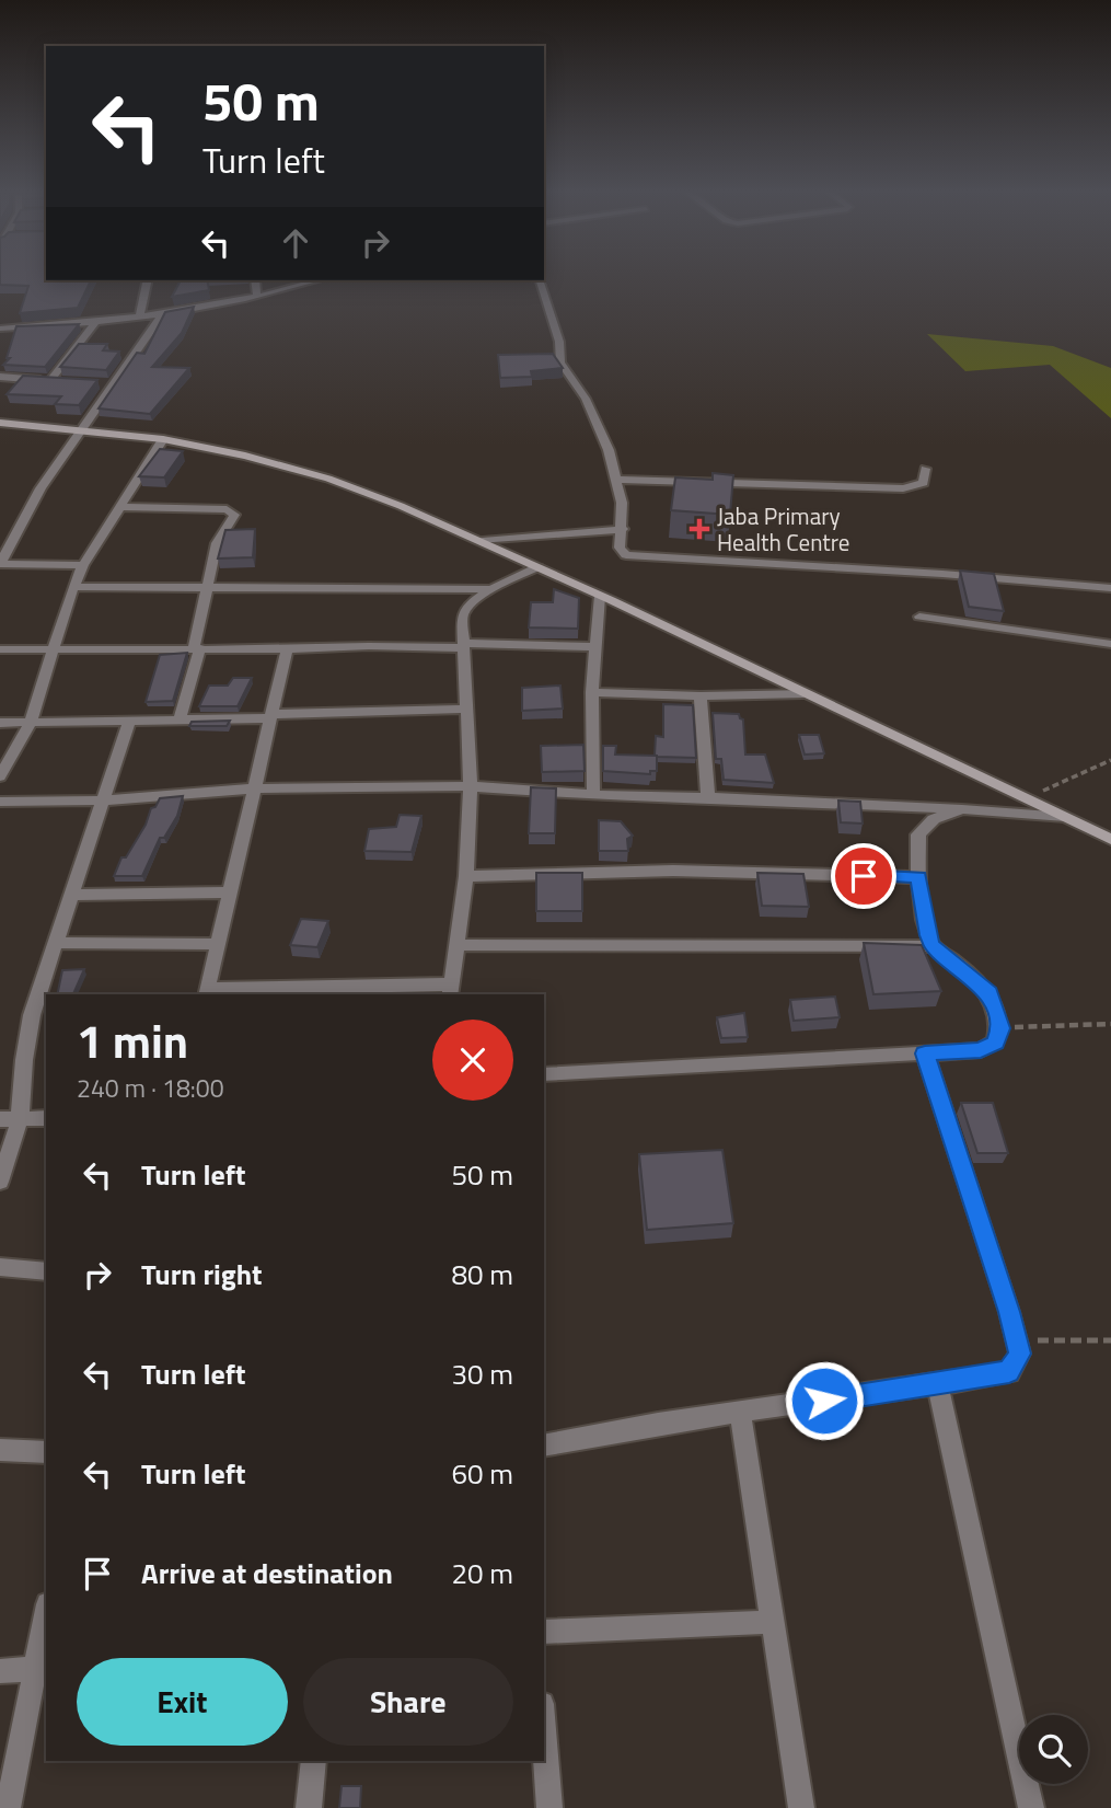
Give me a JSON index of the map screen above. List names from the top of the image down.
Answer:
{
  "places": {
    "health": ["Jaba Primary Health Centre"]
  },
  "page": {
    "turn": ["50 m", "Turn left"],
    "heading": ["1 min", "240 m · 18:00"],
    "list": [
      {
        "name": "Turn left",
        "value": "50 m"
      },
      {
        "name": "Turn right",
        "value": "80 m"
      },
      {
        "name": "Turn left",
        "value": "30 m"
      },
      {
        "name": "Turn left",
        "value": "60 m"
      },
      {
        "name": "Arrive at destination",
        "value": "20 m"
      }
    ],
    "buttons": ["Exit", "Share"]
  }
}
